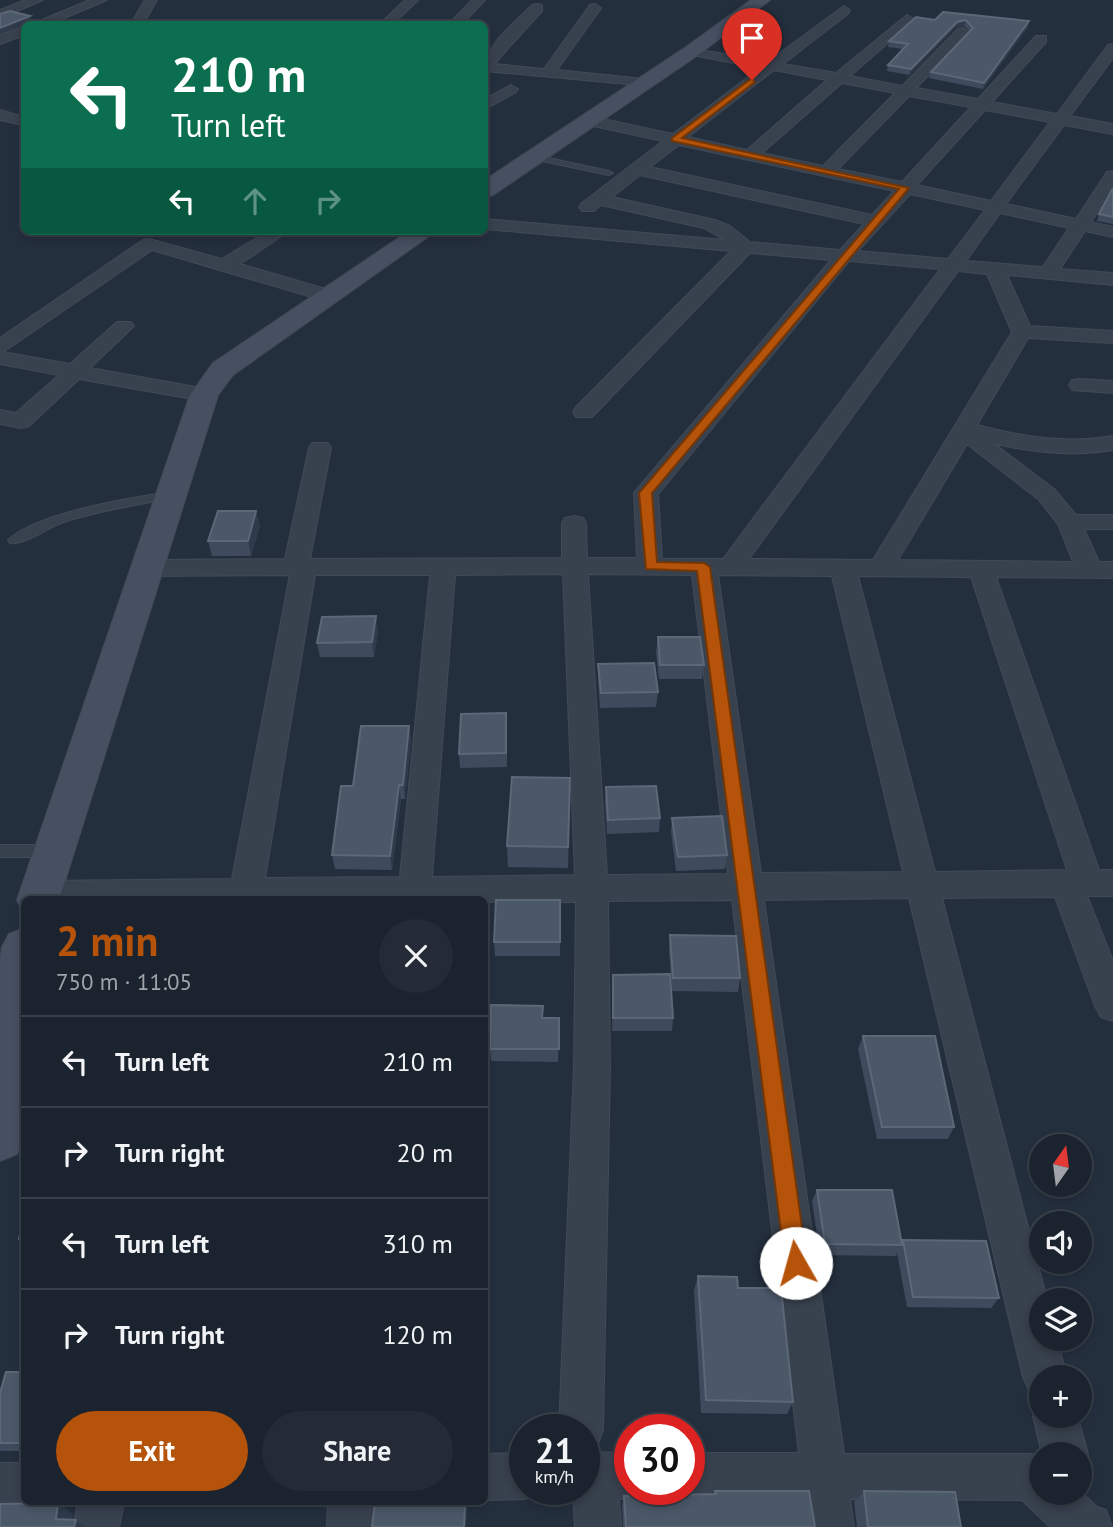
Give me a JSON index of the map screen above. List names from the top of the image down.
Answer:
{
  "north": "top",
  "page": {
    "turn": ["210 m", "Turn left"],
    "heading": ["2 min", "750 m · 11:05"],
    "list": [
      {
        "name": "Turn left",
        "value": "210 m"
      },
      {
        "name": "Turn right",
        "value": "20 m"
      },
      {
        "name": "Turn left",
        "value": "310 m"
      },
      {
        "name": "Turn right",
        "value": "120 m"
      }
    ],
    "map_buttons": ["+", "−"],
    "buttons": ["Exit", "Share"],
    "speed": "21 km/h",
    "limit": "30"
  }
}
